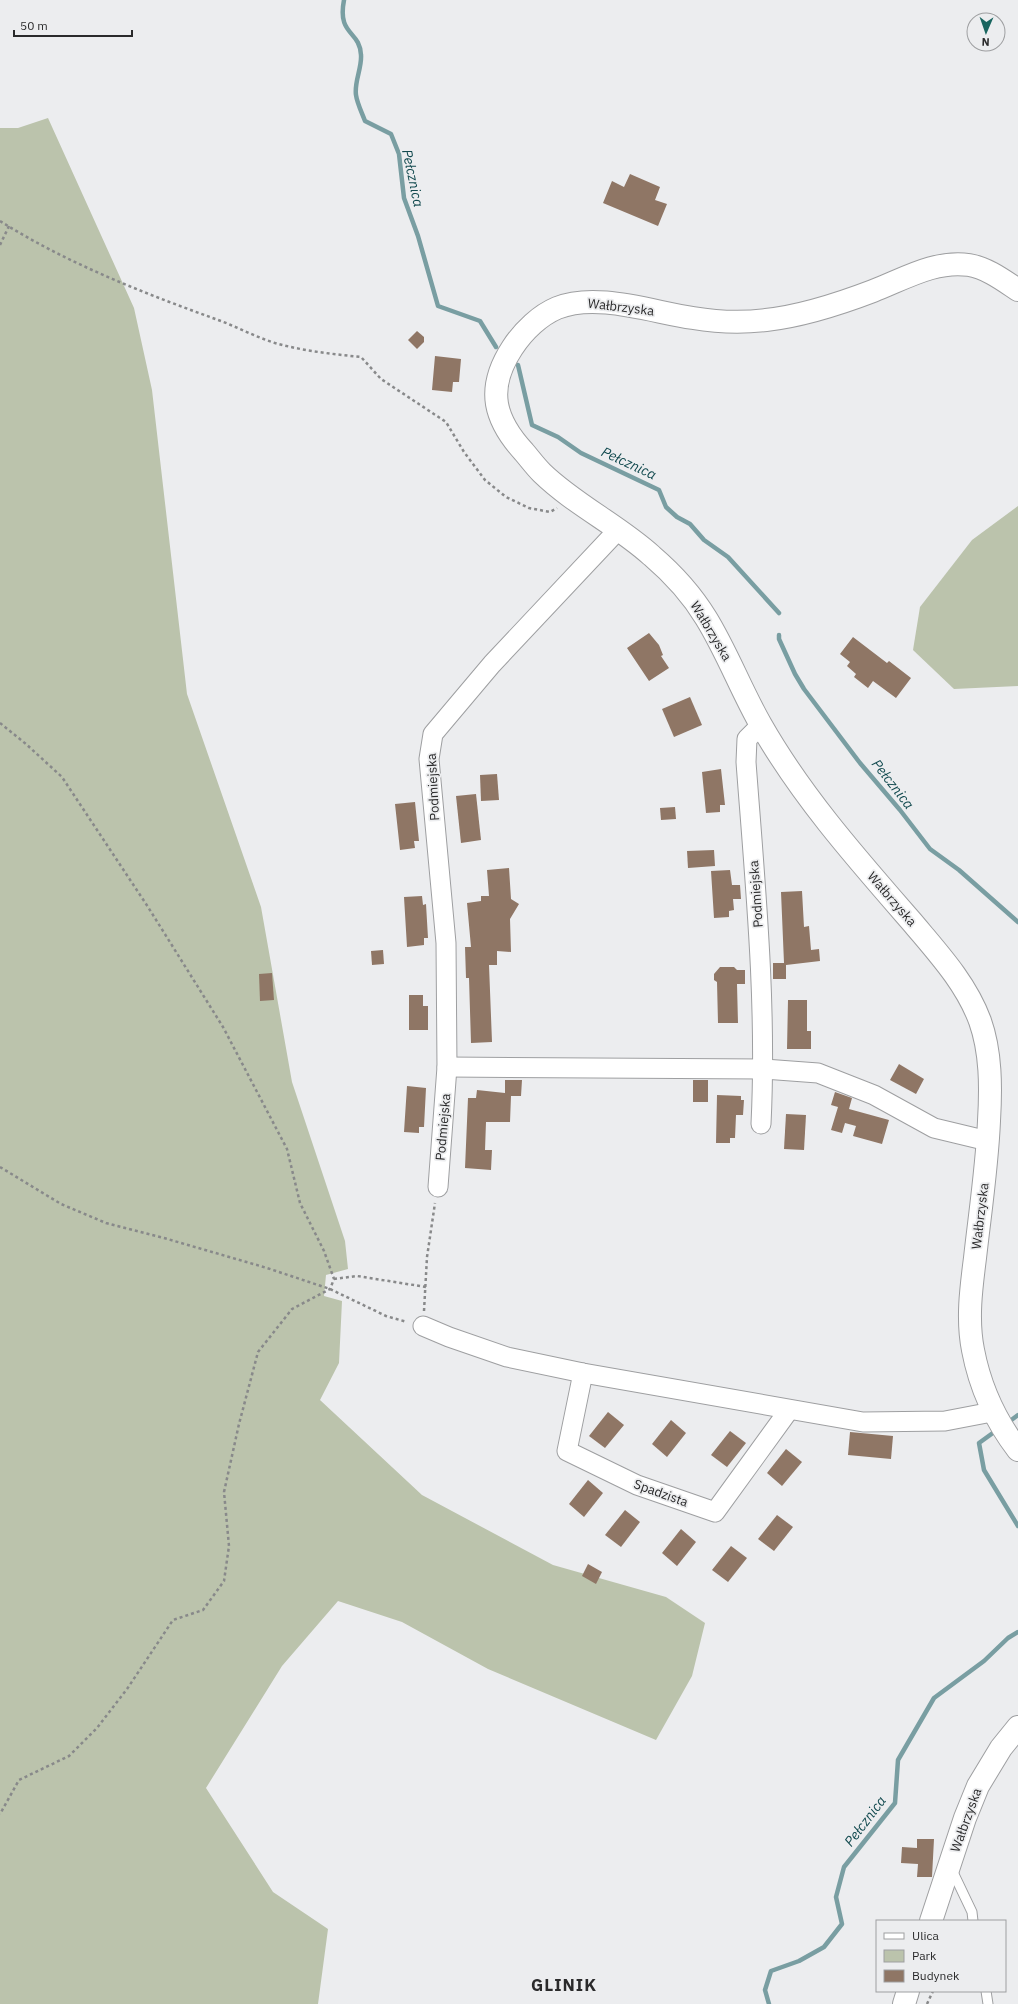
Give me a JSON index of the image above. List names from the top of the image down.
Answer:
{
  "streets": {
    "main road": ["Wałbrzyska"],
    "street": ["Podmiejska", "Spadzista"]
  },
  "crossings": [
    ["Wałbrzyska", "Podmiejska"]
  ],
  "districts": ["GLINIK"],
  "water": ["Pełcznica"],
  "legend": ["Ulica", "Park", "Budynek"],
  "scale_bar": "50 m",
  "north": "bottom"
}
